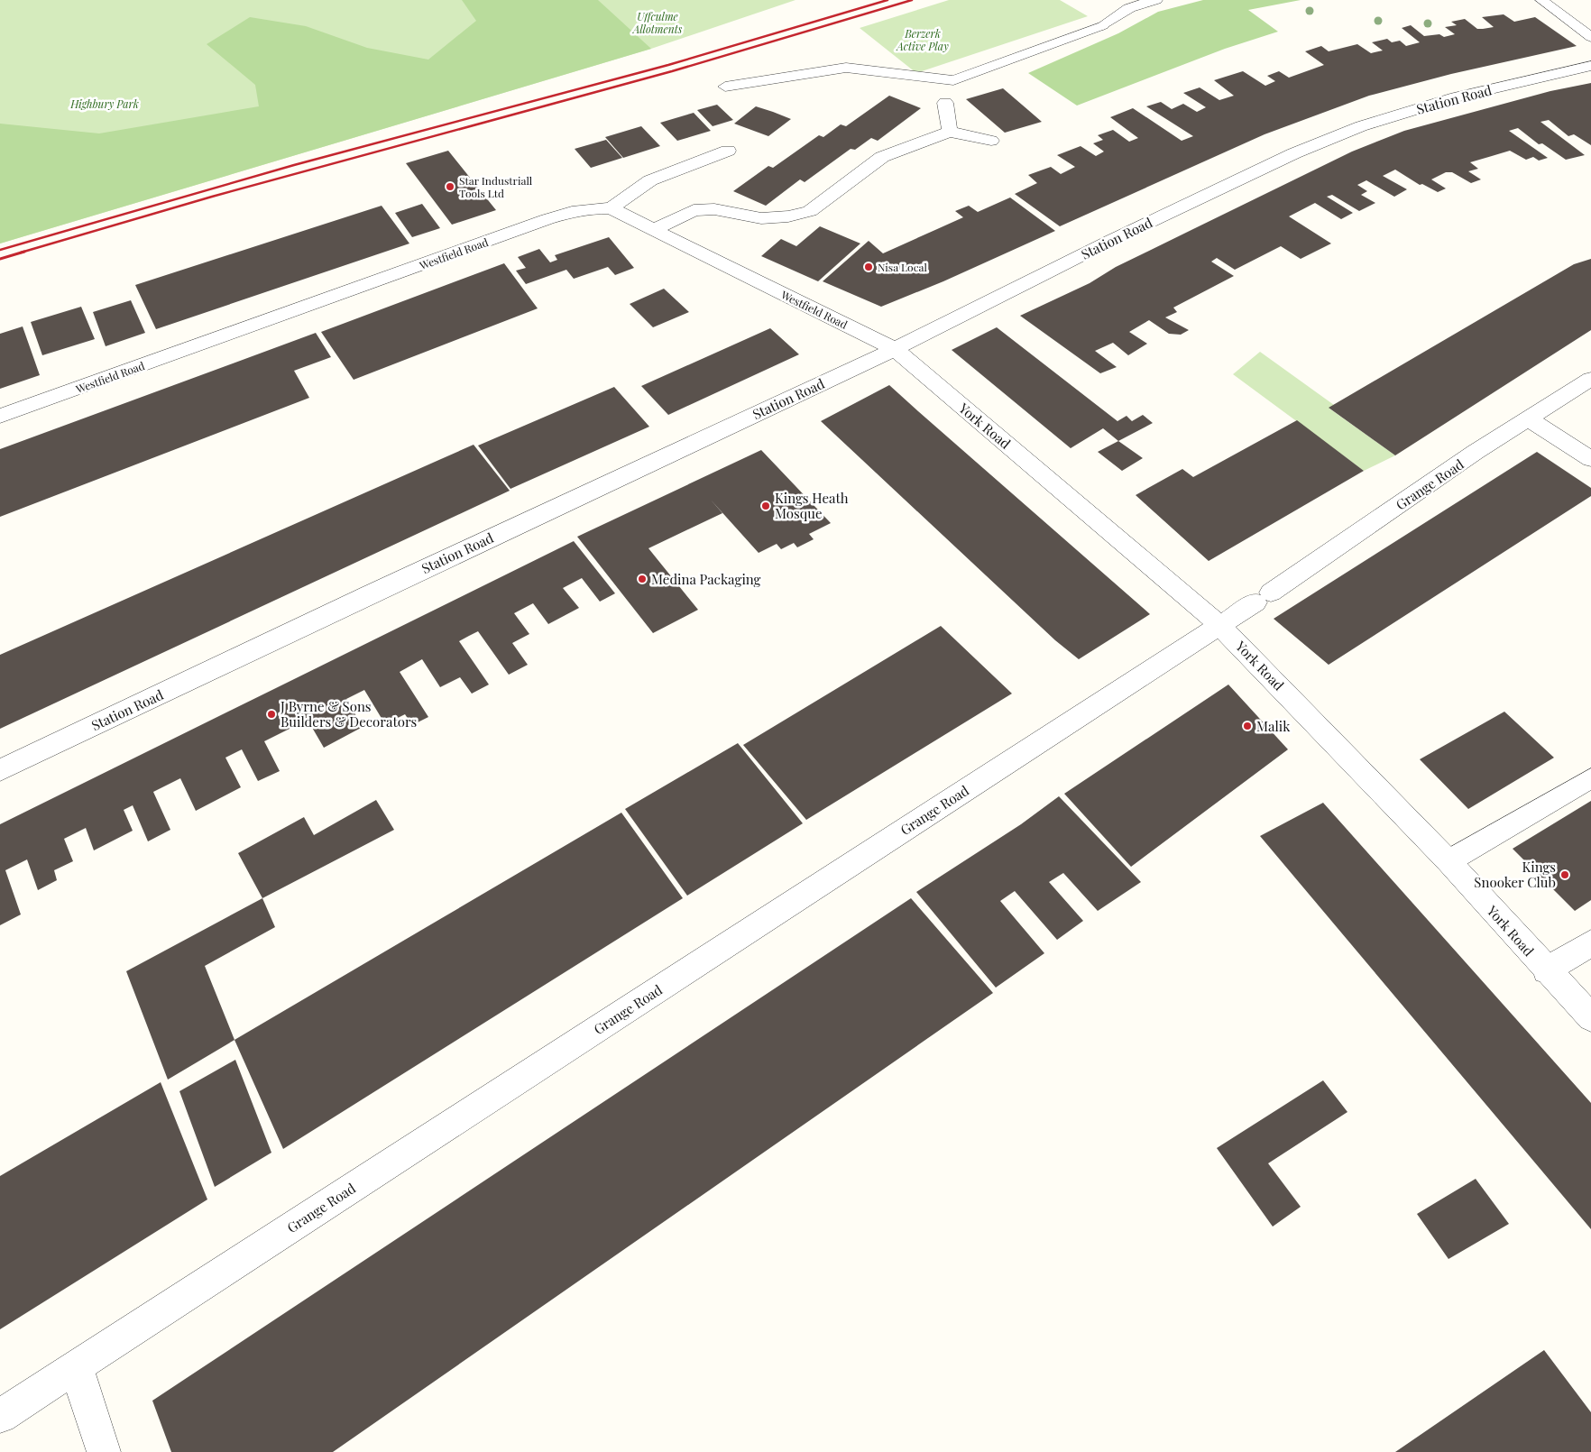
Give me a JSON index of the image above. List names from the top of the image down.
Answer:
{
  "streets": {
    "street": [
      "Station Road",
      "Westfield Road",
      "York Road",
      "Grange Road"
    ]
  },
  "crossings": [
    ["Station Road", "Westfield Road"],
    ["Station Road", "York Road"],
    ["Westfield Road", "York Road"],
    ["York Road", "Grange Road"]
  ],
  "parks": ["Uffculme Allotments", "Berzerk Active Play", "Highbury Park"],
  "places": [
    "Star Industriall Tools Ltd",
    "Nisa Local",
    "Kings Heath Mosque",
    "Medina Packaging",
    "J Byrne & Sons Builders & Decorators",
    "Malik",
    "Kings Snooker Club"
  ]
}
